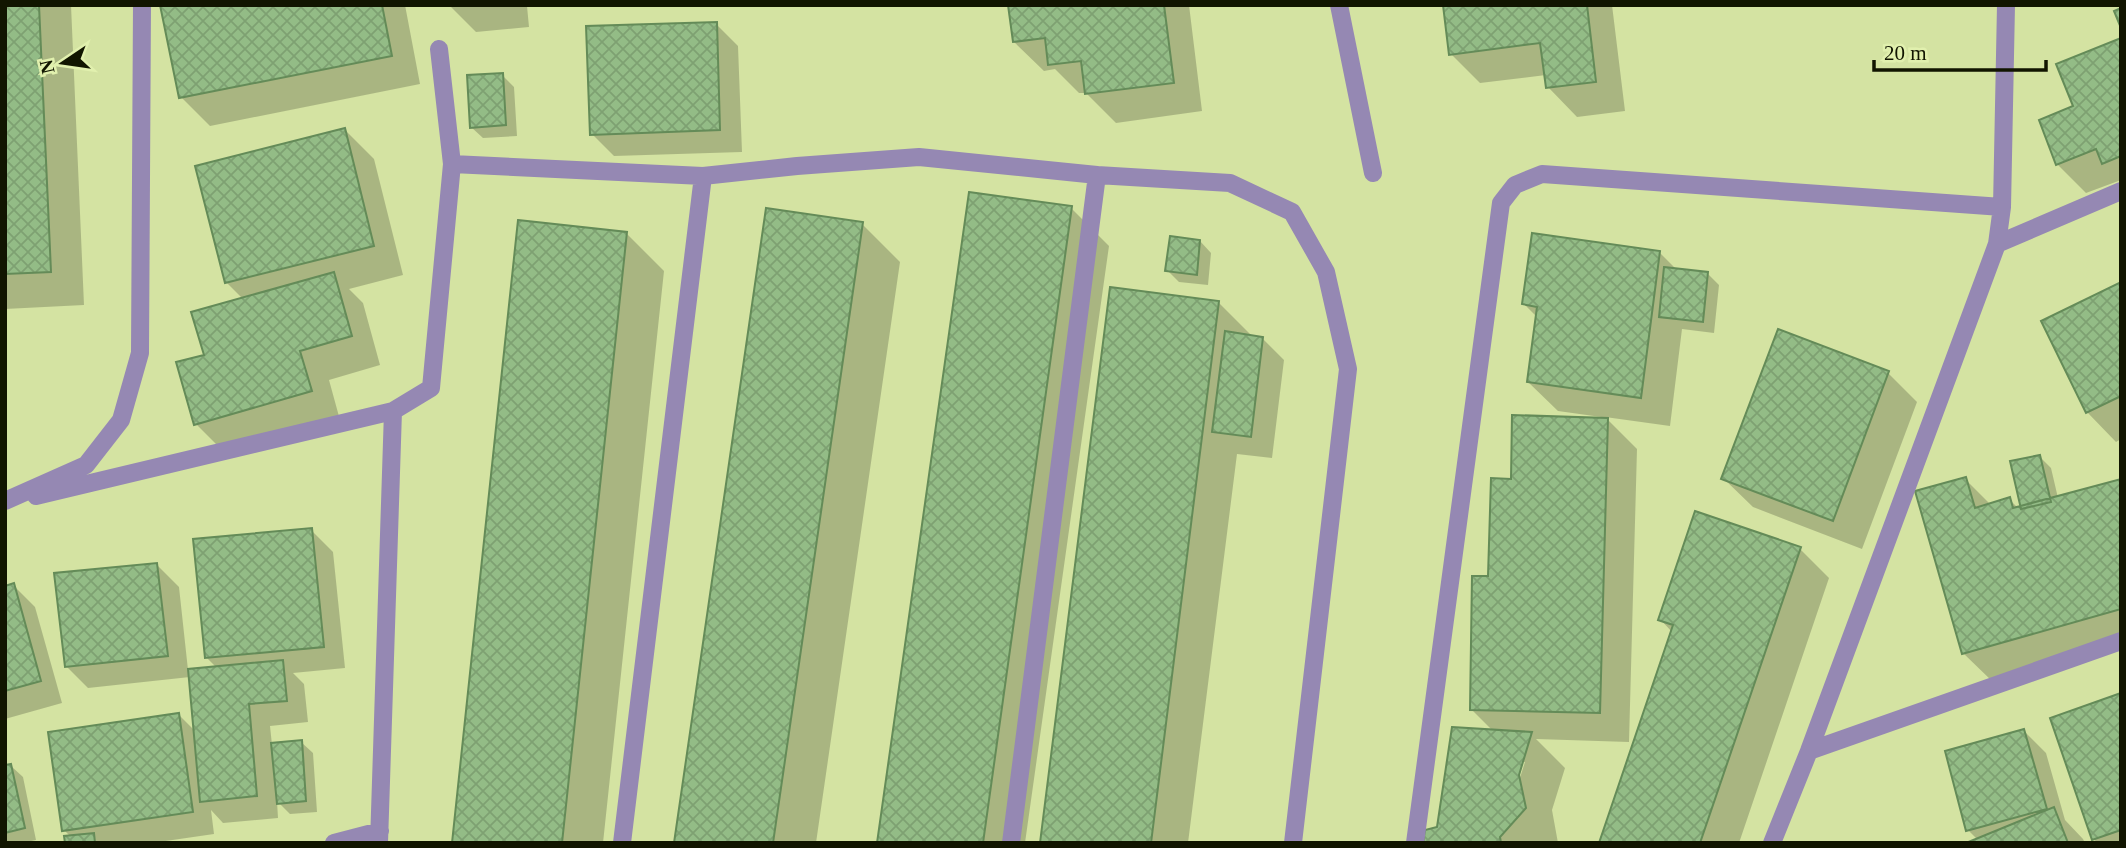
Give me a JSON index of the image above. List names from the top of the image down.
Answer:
{
  "scale_bar": "20 m",
  "north": "left"
}
